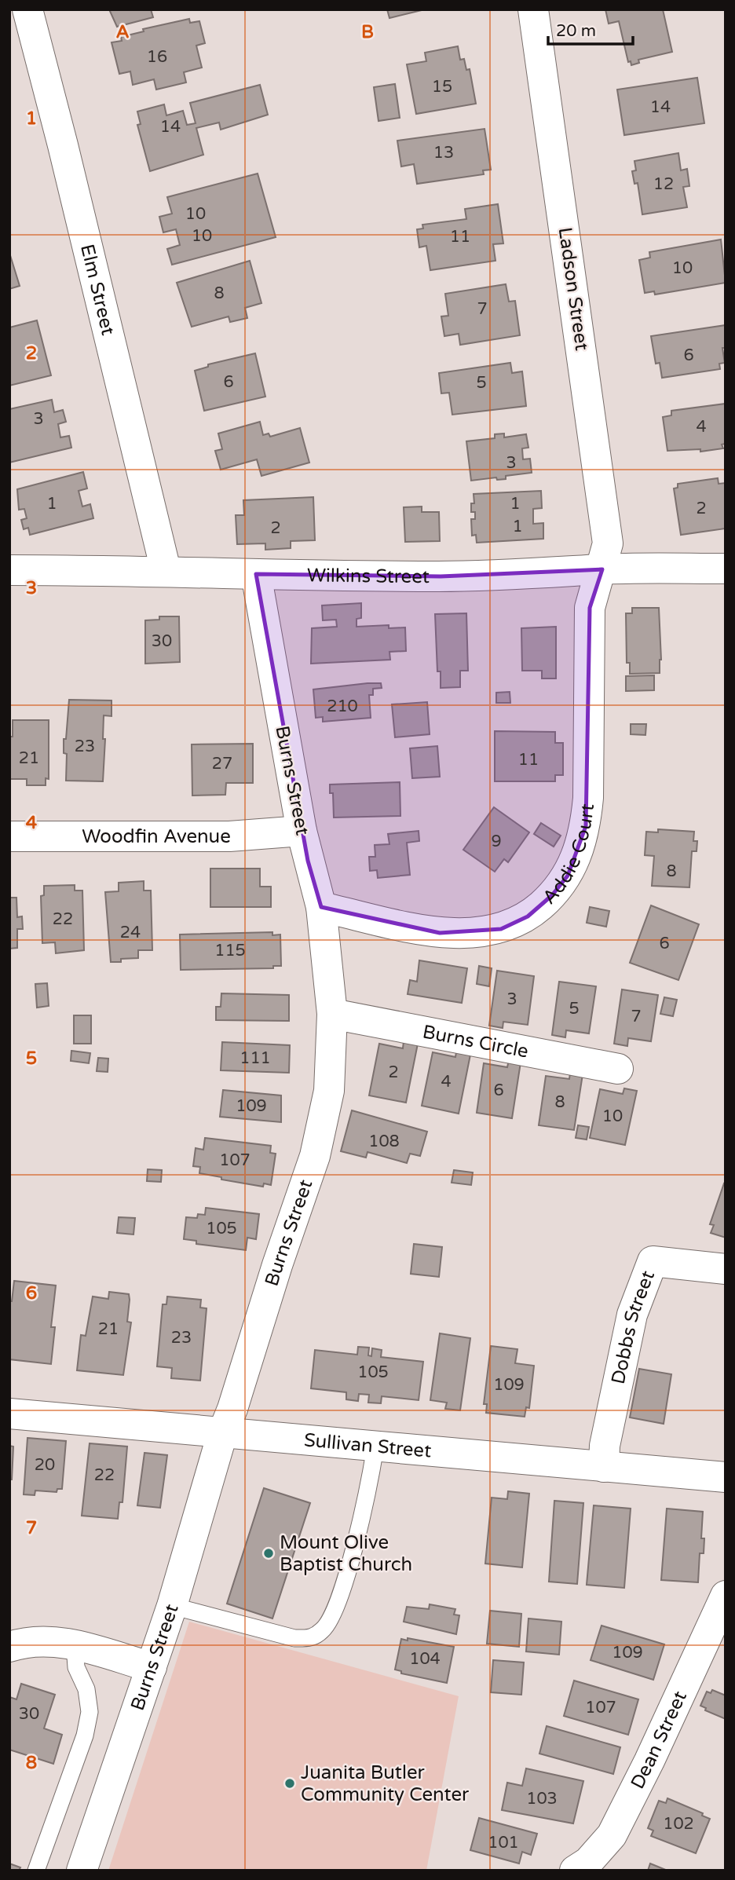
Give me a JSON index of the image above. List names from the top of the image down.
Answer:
{
  "streets": {
    "street": [
      "Ladson Street",
      "Elm Street",
      "Wilkins Street",
      "Burns Street",
      "Woodfin Avenue",
      "Addie Court",
      "Burns Circle",
      "Dobbs Street",
      "Sullivan Street",
      "Dean Street"
    ]
  },
  "crossings": [
    ["Ladson Street", "Wilkins Street"],
    ["Ladson Street", "Addie Court"],
    ["Elm Street", "Wilkins Street"],
    ["Wilkins Street", "Burns Street"],
    ["Wilkins Street", "Addie Court"],
    ["Burns Street", "Woodfin Avenue"],
    ["Burns Street", "Addie Court"],
    ["Burns Street", "Burns Circle"],
    ["Burns Street", "Sullivan Street"],
    ["Dobbs Street", "Sullivan Street"]
  ],
  "places": ["Mount Olive Baptist Church", "Juanita Butler Community Center"],
  "house_numbers": [
    "16",
    "15",
    "14",
    "14",
    "13",
    "12",
    "10",
    "10",
    "11",
    "10",
    "8",
    "7",
    "6",
    "6",
    "5",
    "3",
    "4",
    "3",
    "1",
    "1",
    "2",
    "1",
    "2",
    "30",
    "210",
    "23",
    "21",
    "11",
    "27",
    "9",
    "8",
    "22",
    "24",
    "6",
    "115",
    "3",
    "5",
    "7",
    "111",
    "2",
    "4",
    "6",
    "8",
    "109",
    "10",
    "108",
    "107",
    "105",
    "21",
    "23",
    "105",
    "109",
    "20",
    "22",
    "109",
    "104",
    "107",
    "30",
    "103",
    "102",
    "101"
  ],
  "scale_bar": "20 m",
  "grid": {
    "columns": ["A", "B"],
    "rows": [
      "1",
      "2",
      "3",
      "4",
      "5",
      "6",
      "7",
      "8"
    ]
  }
}
